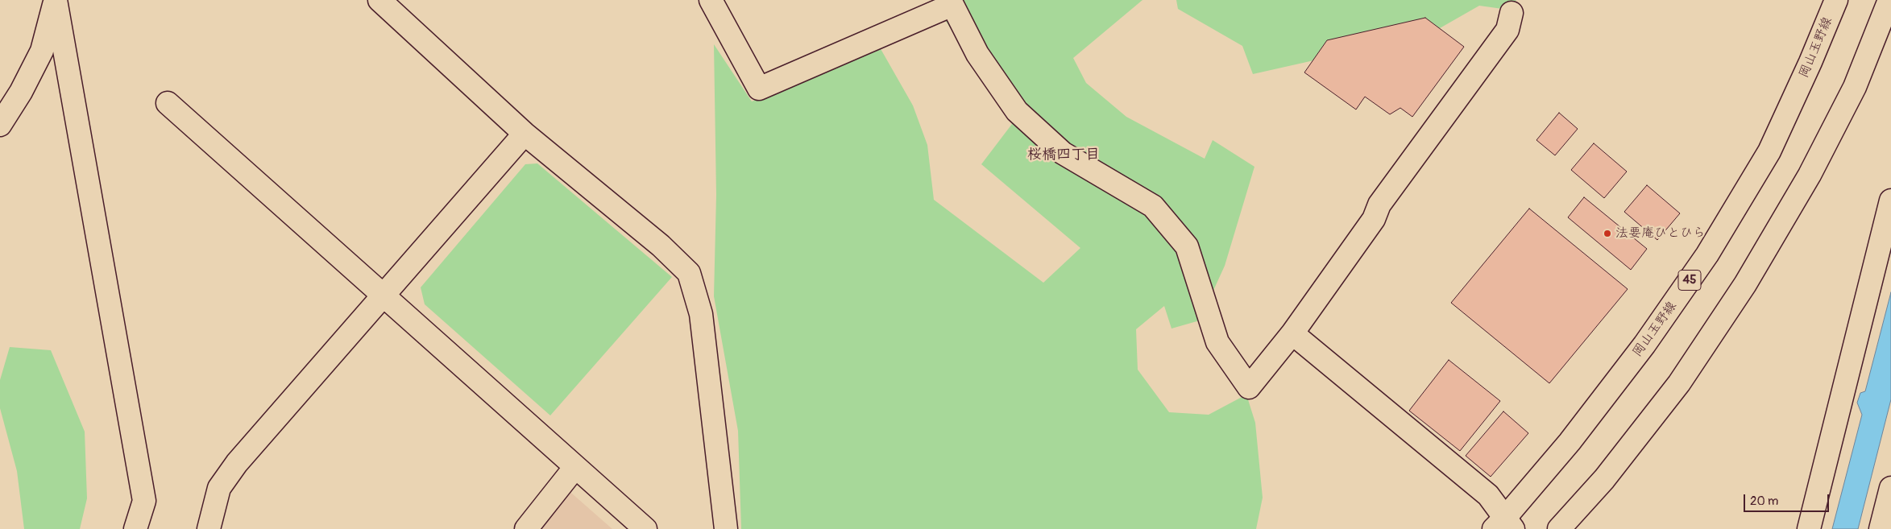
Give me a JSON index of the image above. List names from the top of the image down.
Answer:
{
  "streets": {
    "street": ["岡山玉野線", "45"]
  },
  "districts": ["桜橋四丁目"],
  "places": ["法要庵ひとひら"],
  "scale_bar": "20 m"
}
